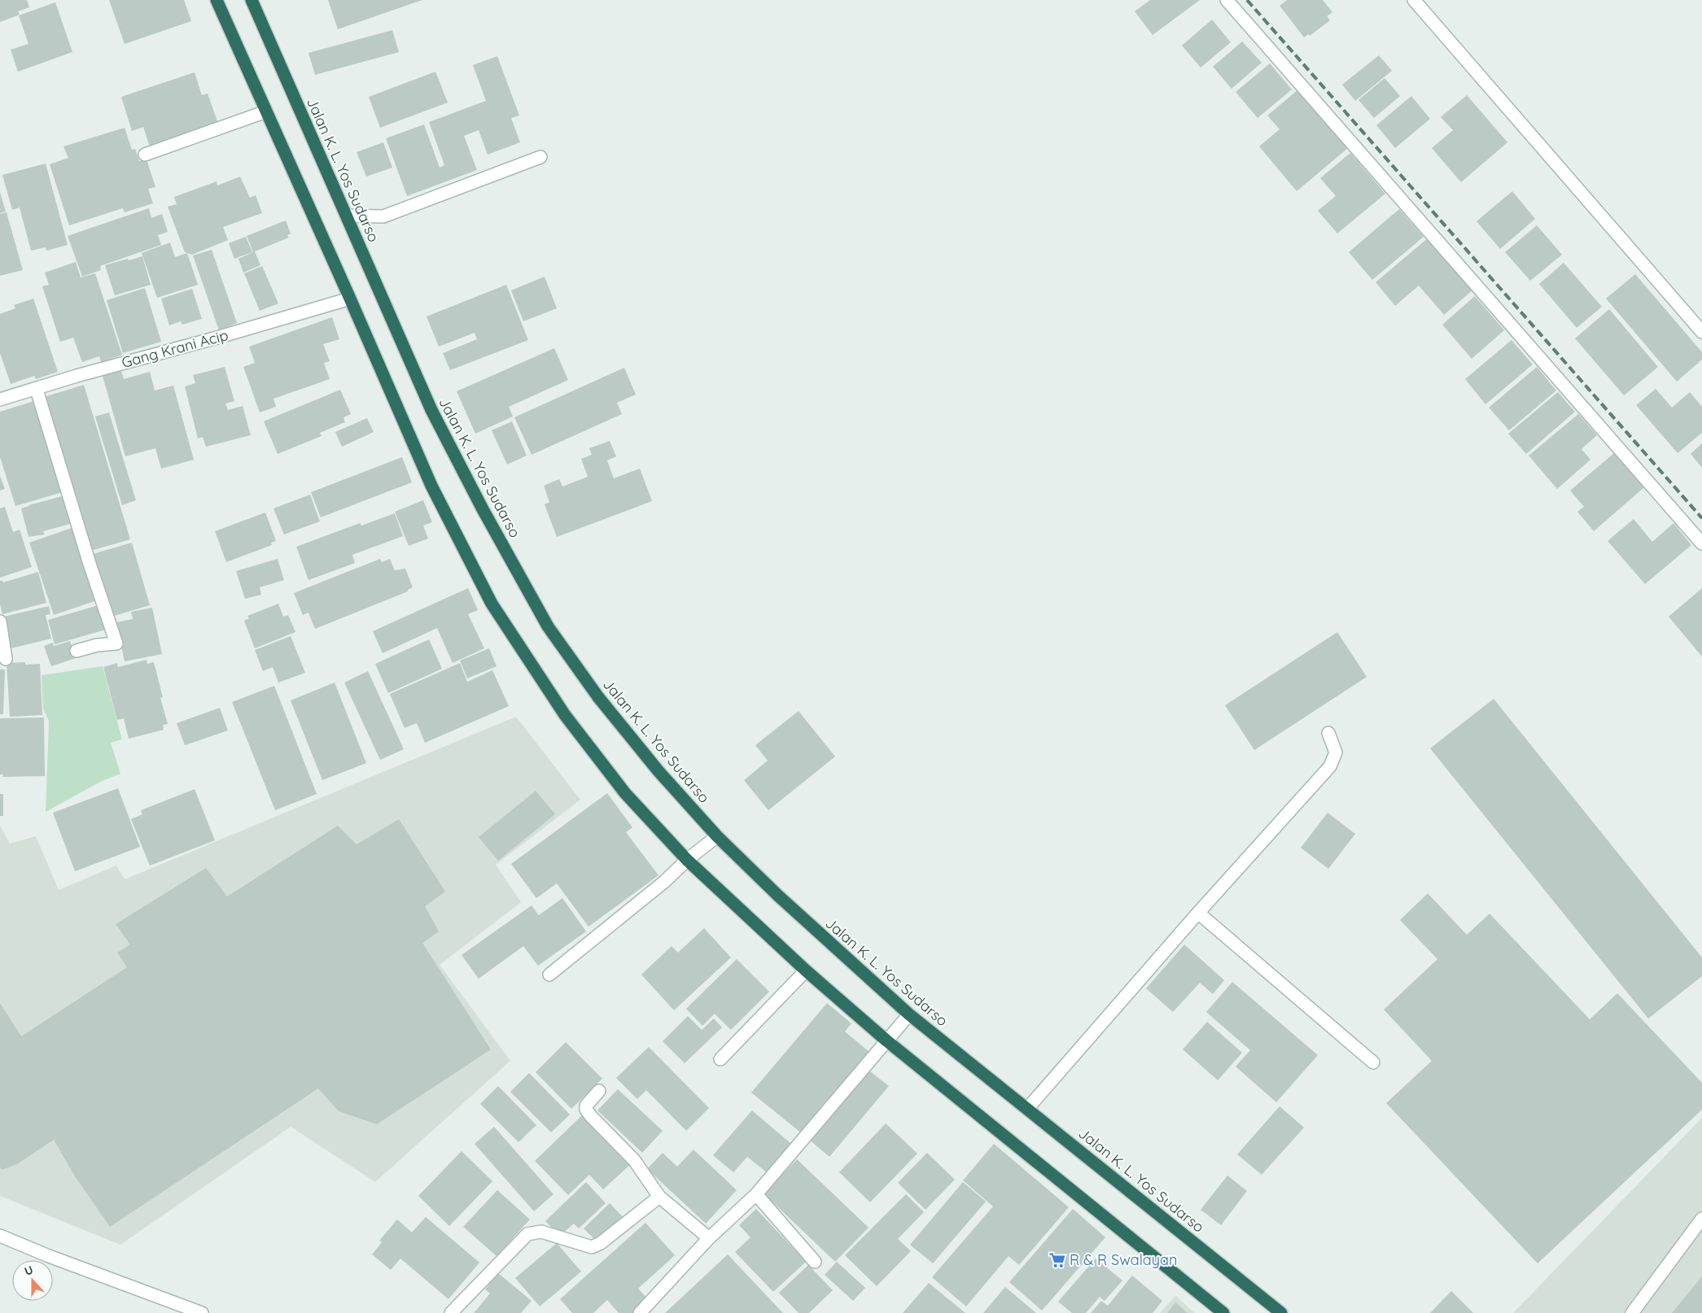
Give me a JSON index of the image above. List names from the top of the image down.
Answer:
{
  "streets": {
    "highway": ["Jalan K. L. Yos Sudarso"],
    "street": ["Gang Krani Acip"]
  },
  "places": {
    "supermarket": ["R & R Swalayan"]
  },
  "north": "top"
}
